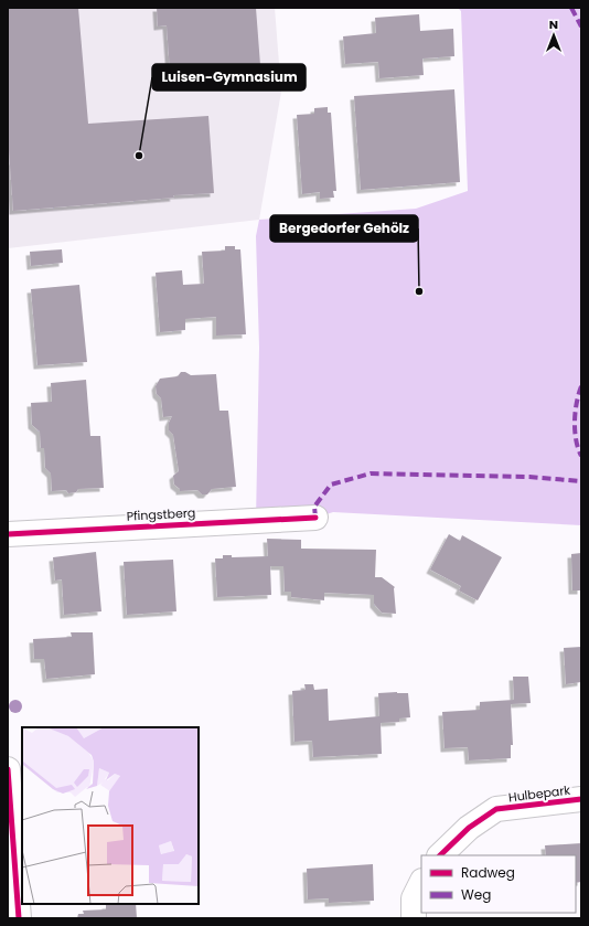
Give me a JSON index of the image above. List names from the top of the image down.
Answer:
{
  "streets": {
    "street": ["Pfingstberg", "Hulbepark"]
  },
  "places": ["Luisen-Gymnasium", "Bergedorfer Gehölz"],
  "legend": ["Radweg", "Weg"],
  "north": "top"
}
